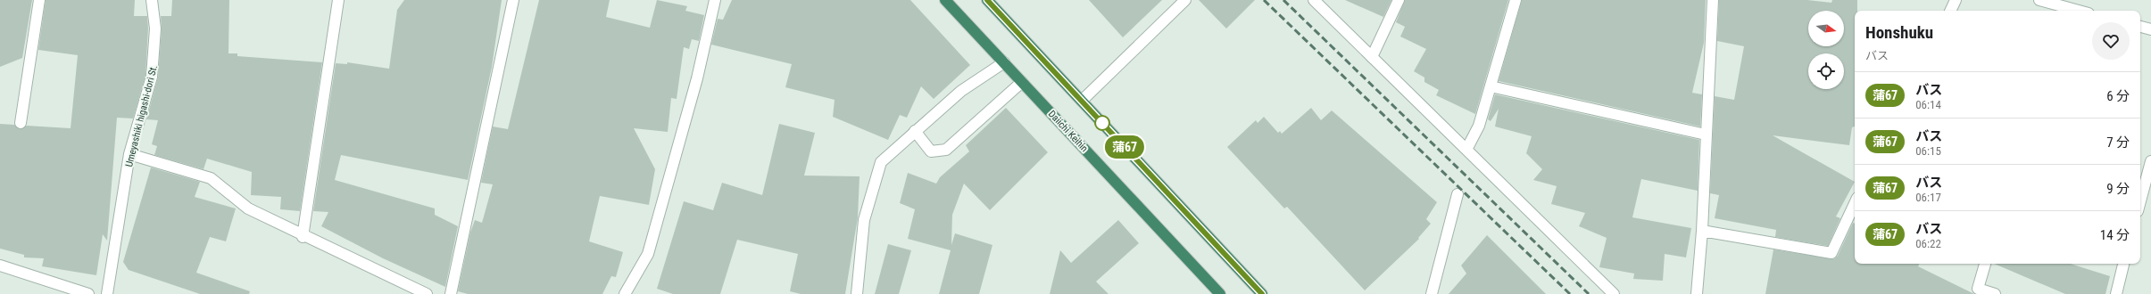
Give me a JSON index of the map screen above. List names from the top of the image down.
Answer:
{
  "streets": {
    "highway": ["Daiichi Keihin"],
    "street": ["Umeyashiki higashi-dori St."]
  },
  "lines": ["bus line 蒲67"],
  "north": "right",
  "page": {
    "on_map": "蒲67",
    "heading": ["Honshuku", "バス"],
    "list": [
      {
        "mark": "蒲67",
        "name": "バス",
        "note": "06:14",
        "value": "6 分"
      },
      {
        "mark": "蒲67",
        "name": "バス",
        "note": "06:15",
        "value": "7 分"
      },
      {
        "mark": "蒲67",
        "name": "バス",
        "note": "06:17",
        "value": "9 分"
      },
      {
        "mark": "蒲67",
        "name": "バス",
        "note": "06:22",
        "value": "14 分"
      }
    ]
  }
}
